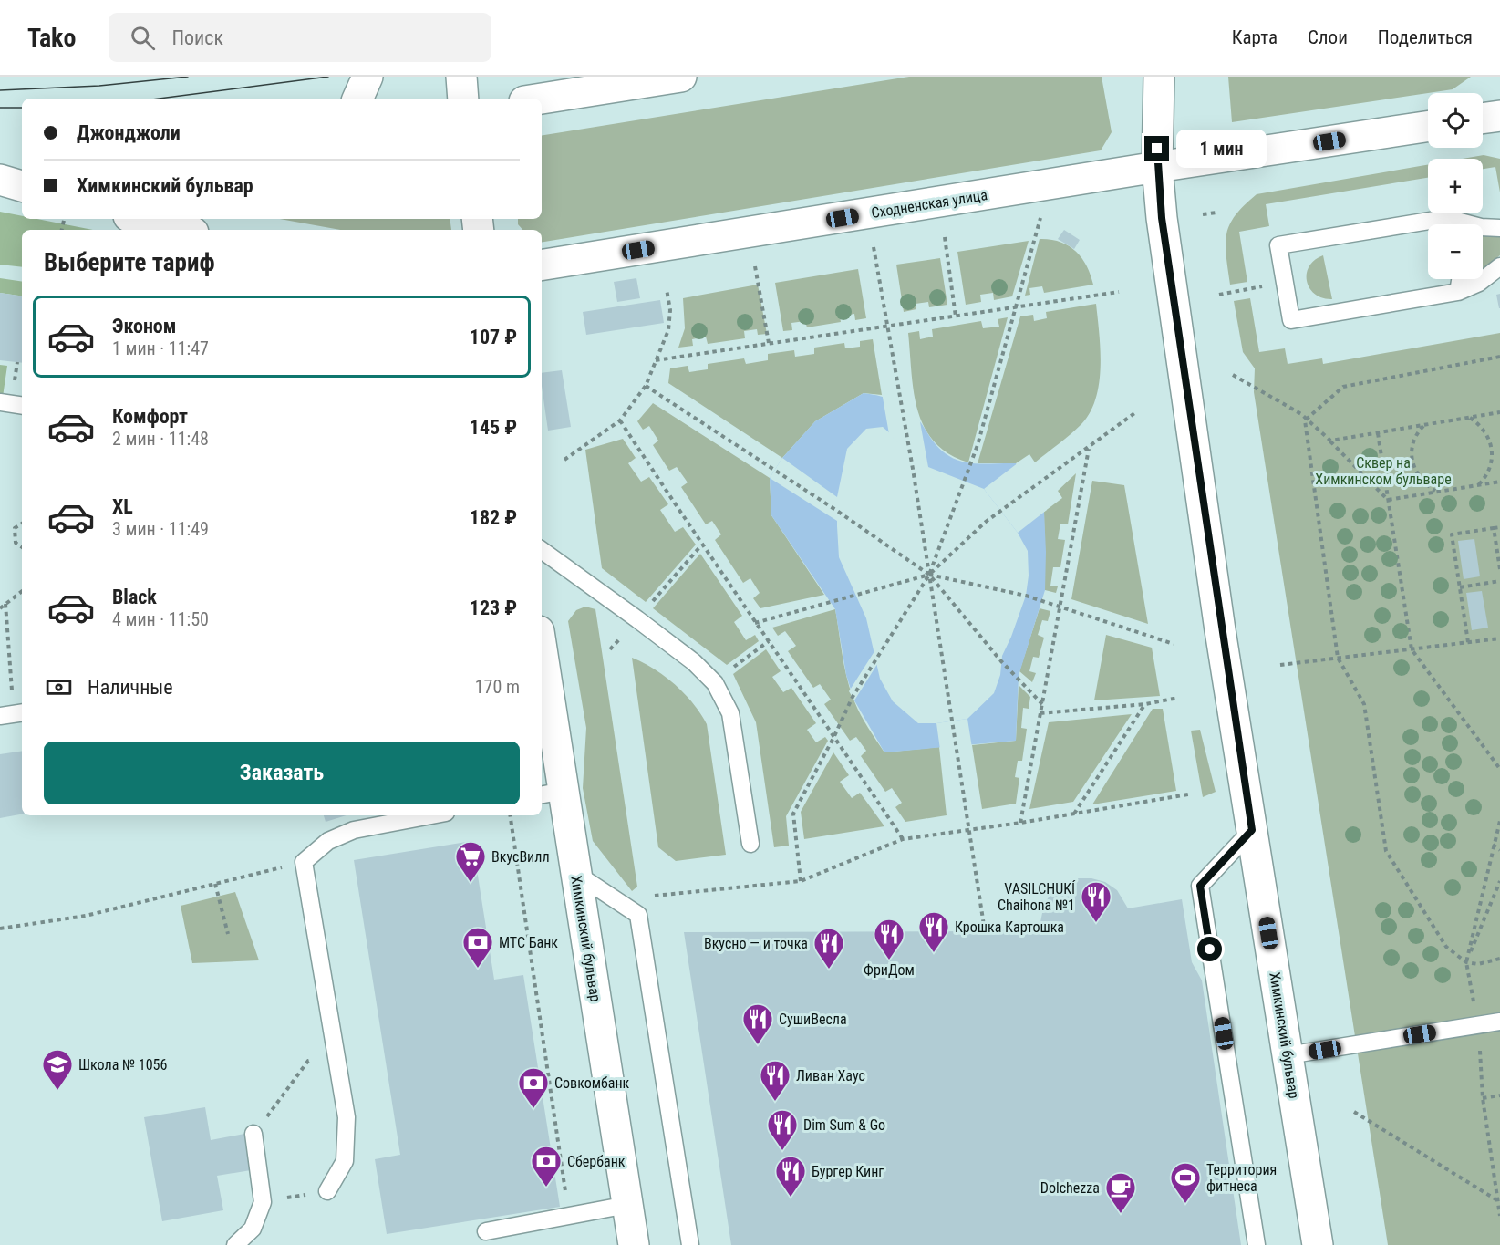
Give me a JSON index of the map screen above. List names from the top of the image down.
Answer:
{
  "streets": {
    "main road": ["Сходненская улица", "Химкинский бульвар"]
  },
  "crossings": [
    ["Сходненская улица", "Химкинский бульвар"]
  ],
  "parks": ["Сквер на Химкинском бульваре"],
  "places": {
    "supermarket": ["ВкусВилл"],
    "restaurant": [
      "VASILCHUKÍ Chaihona №1",
      "Крошка Картошка",
      "ФриДом",
      "Вкусно — и точка",
      "СушиВесла",
      "Ливан Хаус",
      "Dim Sum & Go",
      "Бургер Кинг"
    ],
    "bank": ["МТС Банк", "Совкомбанк", "Сбербанк"],
    "school or university": ["Школа № 1056"],
    "sports": ["Территория фитнеса"],
    "cafe": ["Dolchezza"]
  },
  "page": {
    "header": "Tako",
    "search": "Поиск",
    "nav": ["Карта", "Слои", "Поделиться"],
    "map_buttons": ["+", "−"],
    "banner": ["Джонджоли", "Химкинский бульвар"],
    "bubble": "1 мин",
    "heading": "Выберите тариф",
    "list": [
      {
        "name": "Эконом",
        "note": "1 мин · 11:47",
        "value": "107 ₽"
      },
      {
        "name": "Комфорт",
        "note": "2 мин · 11:48",
        "value": "145 ₽"
      },
      {
        "name": "XL",
        "note": "3 мин · 11:49",
        "value": "182 ₽"
      },
      {
        "name": "Black",
        "note": "4 мин · 11:50",
        "value": "123 ₽"
      }
    ],
    "pay": ["Наличные", "170 m"],
    "buttons": "Заказать"
  }
}
